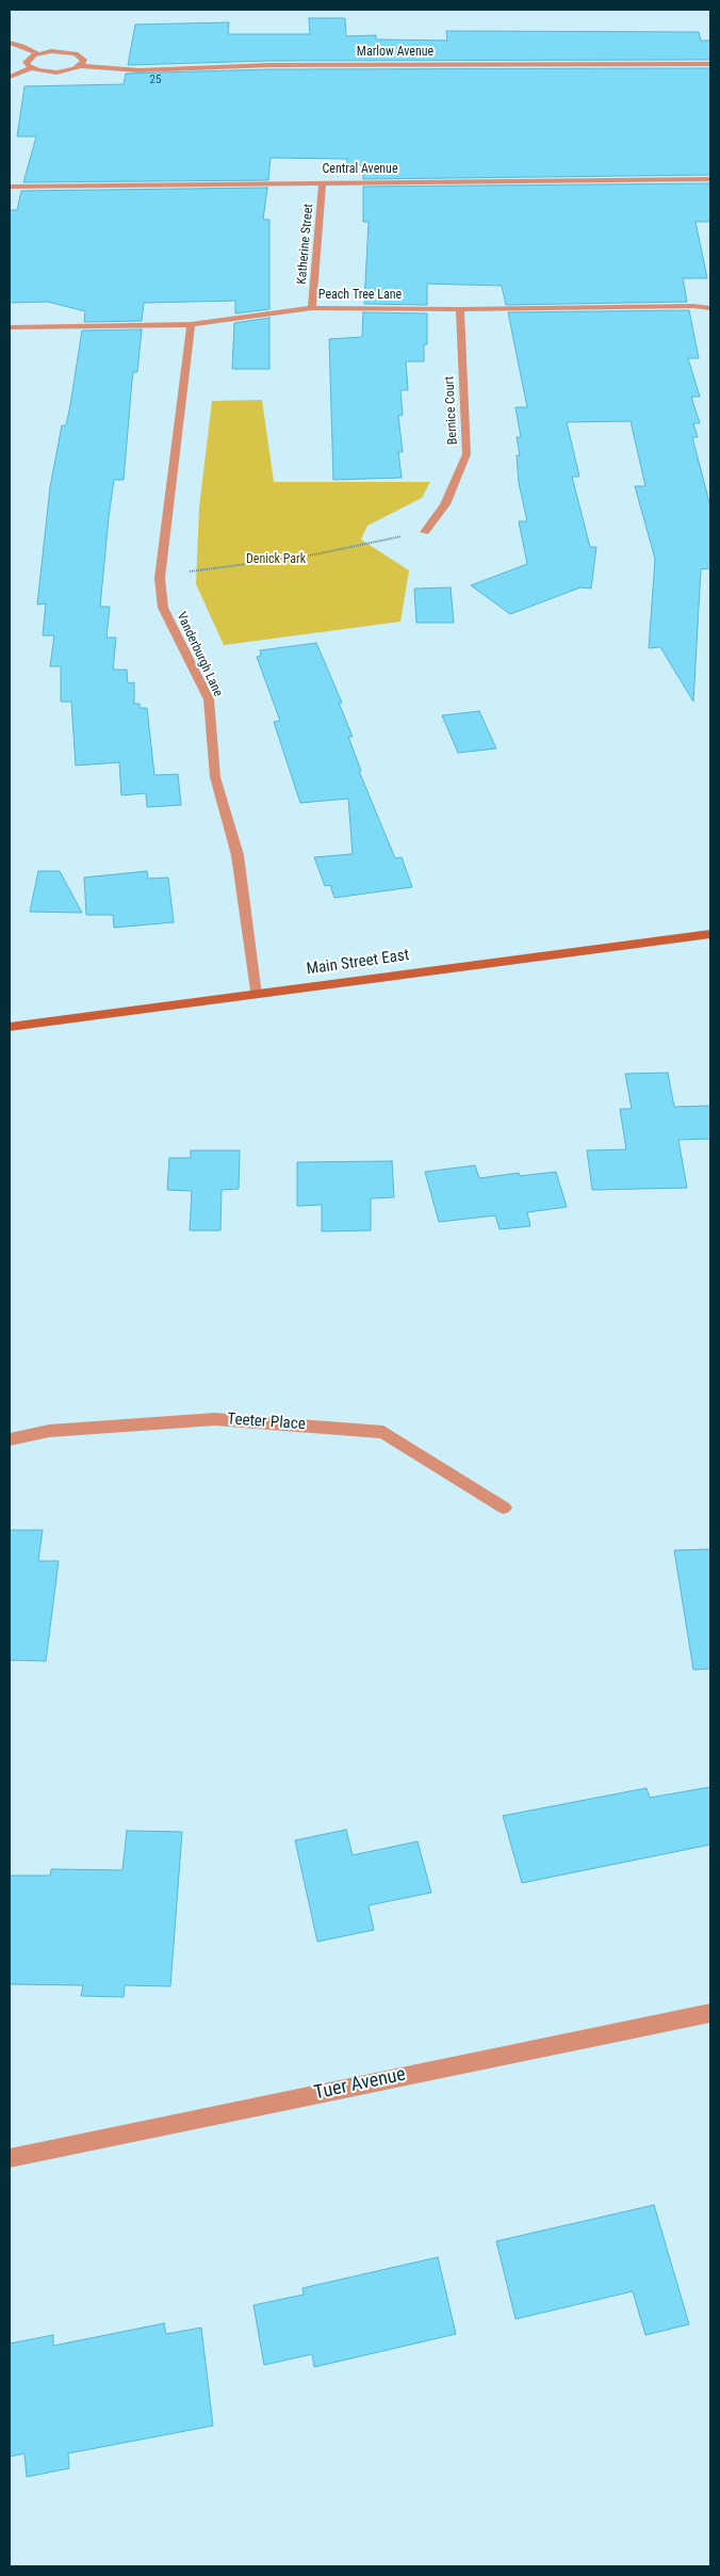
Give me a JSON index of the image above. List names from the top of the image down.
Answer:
{
  "streets": {
    "main road": ["Main Street East"],
    "street": [
      "Marlow Avenue",
      "Central Avenue",
      "Katherine Street",
      "Peach Tree Lane",
      "Bernice Court",
      "Vanderburgh Lane",
      "Teeter Place",
      "Tuer Avenue"
    ]
  },
  "crossings": [
    ["Central Avenue", "Katherine Street"],
    ["Katherine Street", "Peach Tree Lane"],
    ["Peach Tree Lane", "Bernice Court"],
    ["Peach Tree Lane", "Vanderburgh Lane"],
    ["Vanderburgh Lane", "Main Street East"]
  ],
  "parks": ["Denick Park"],
  "house_numbers": ["25"]
}
